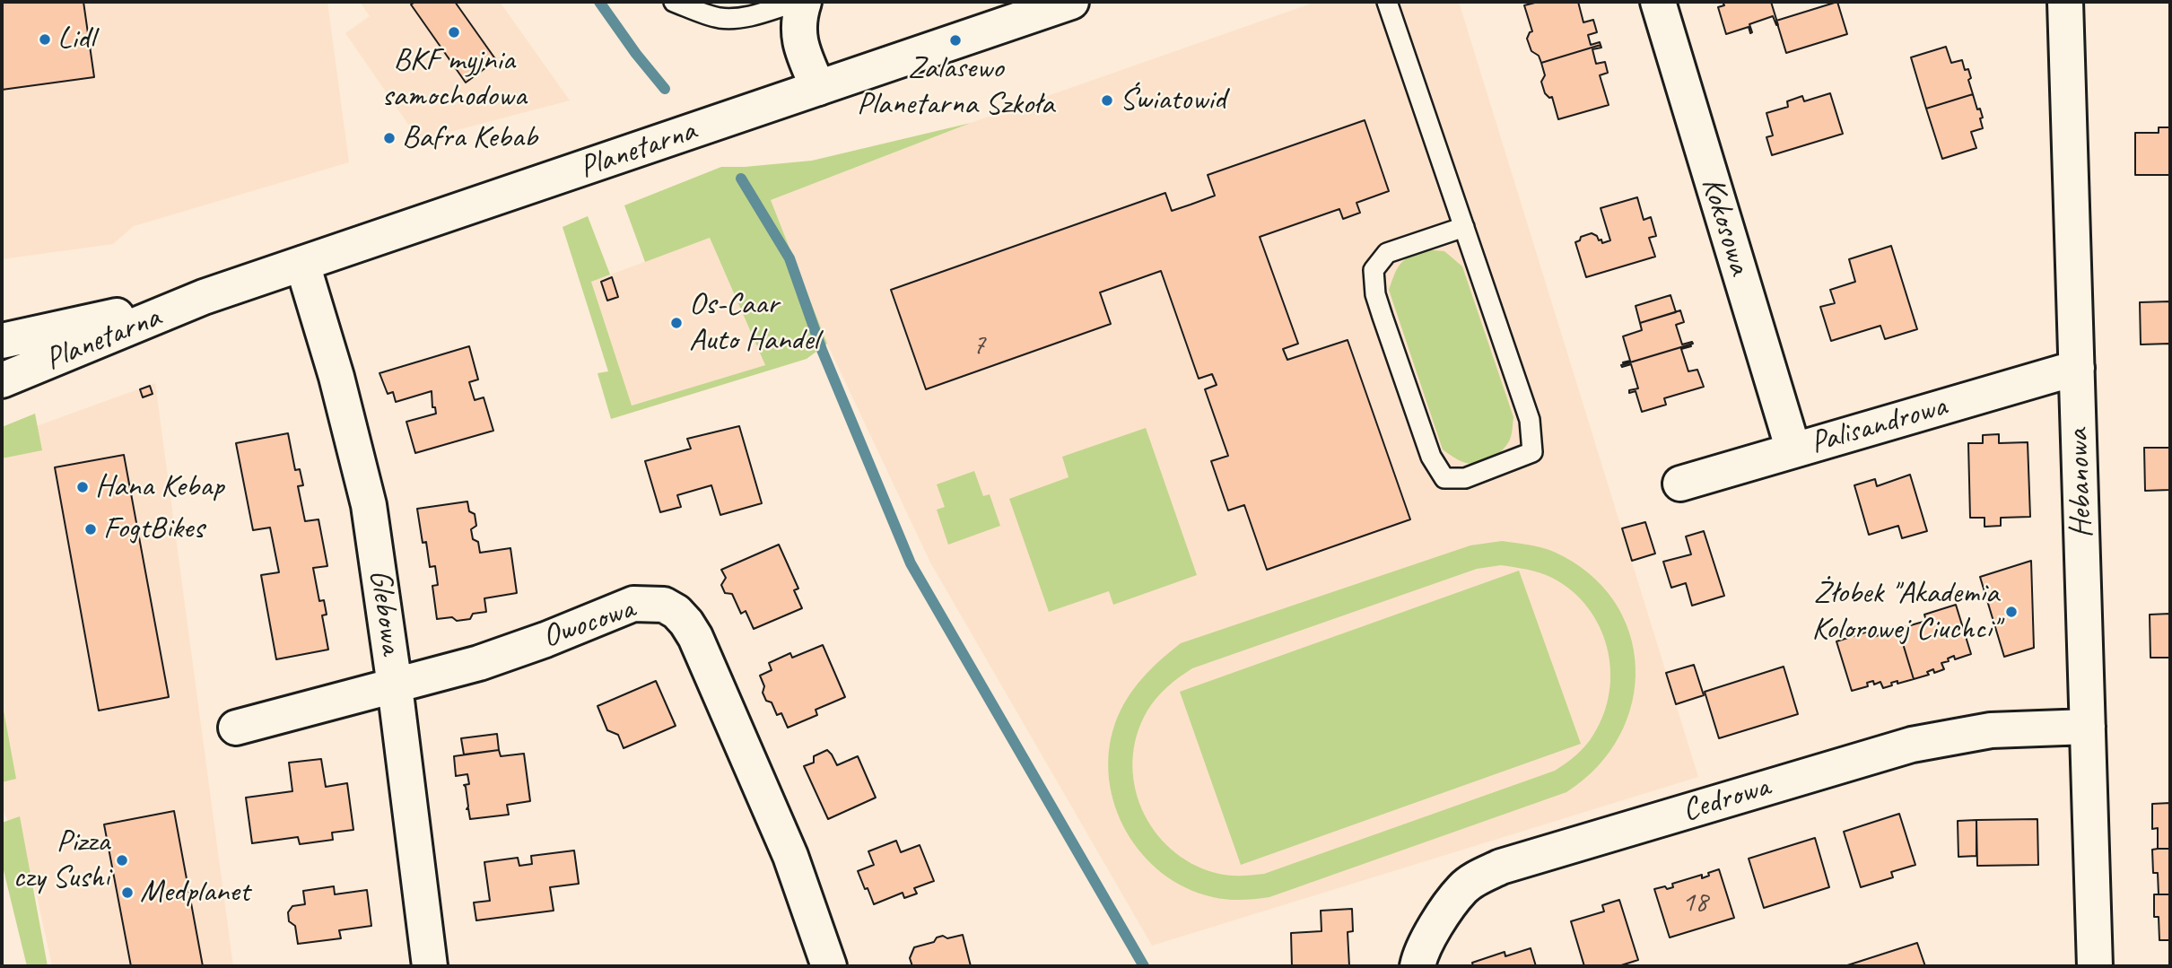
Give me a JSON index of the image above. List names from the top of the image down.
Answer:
{
  "streets": {
    "street": [
      "Planetarna",
      "Kokosowa",
      "Palisandrowa",
      "Hebanowa",
      "Glebowa",
      "Owocowa",
      "Cedrowa"
    ]
  },
  "crossings": [
    ["Planetarna", "Glebowa"],
    ["Kokosowa", "Palisandrowa"],
    ["Palisandrowa", "Hebanowa"],
    ["Hebanowa", "Cedrowa"],
    ["Glebowa", "Owocowa"]
  ],
  "places": [
    "BKF myjnia samochodowa",
    "Lidl",
    "Zalasewo Planetarna Szkoła",
    "Światowid",
    "Bafra Kebab",
    "Os-Caar Auto Handel",
    "Hana Kebap",
    "FogtBikes",
    "Żłobek \"Akademia Kolorowej Ciuchci\"",
    "Pizza czy Sushi",
    "Medplanet"
  ],
  "house_numbers": ["7", "18"]
}
